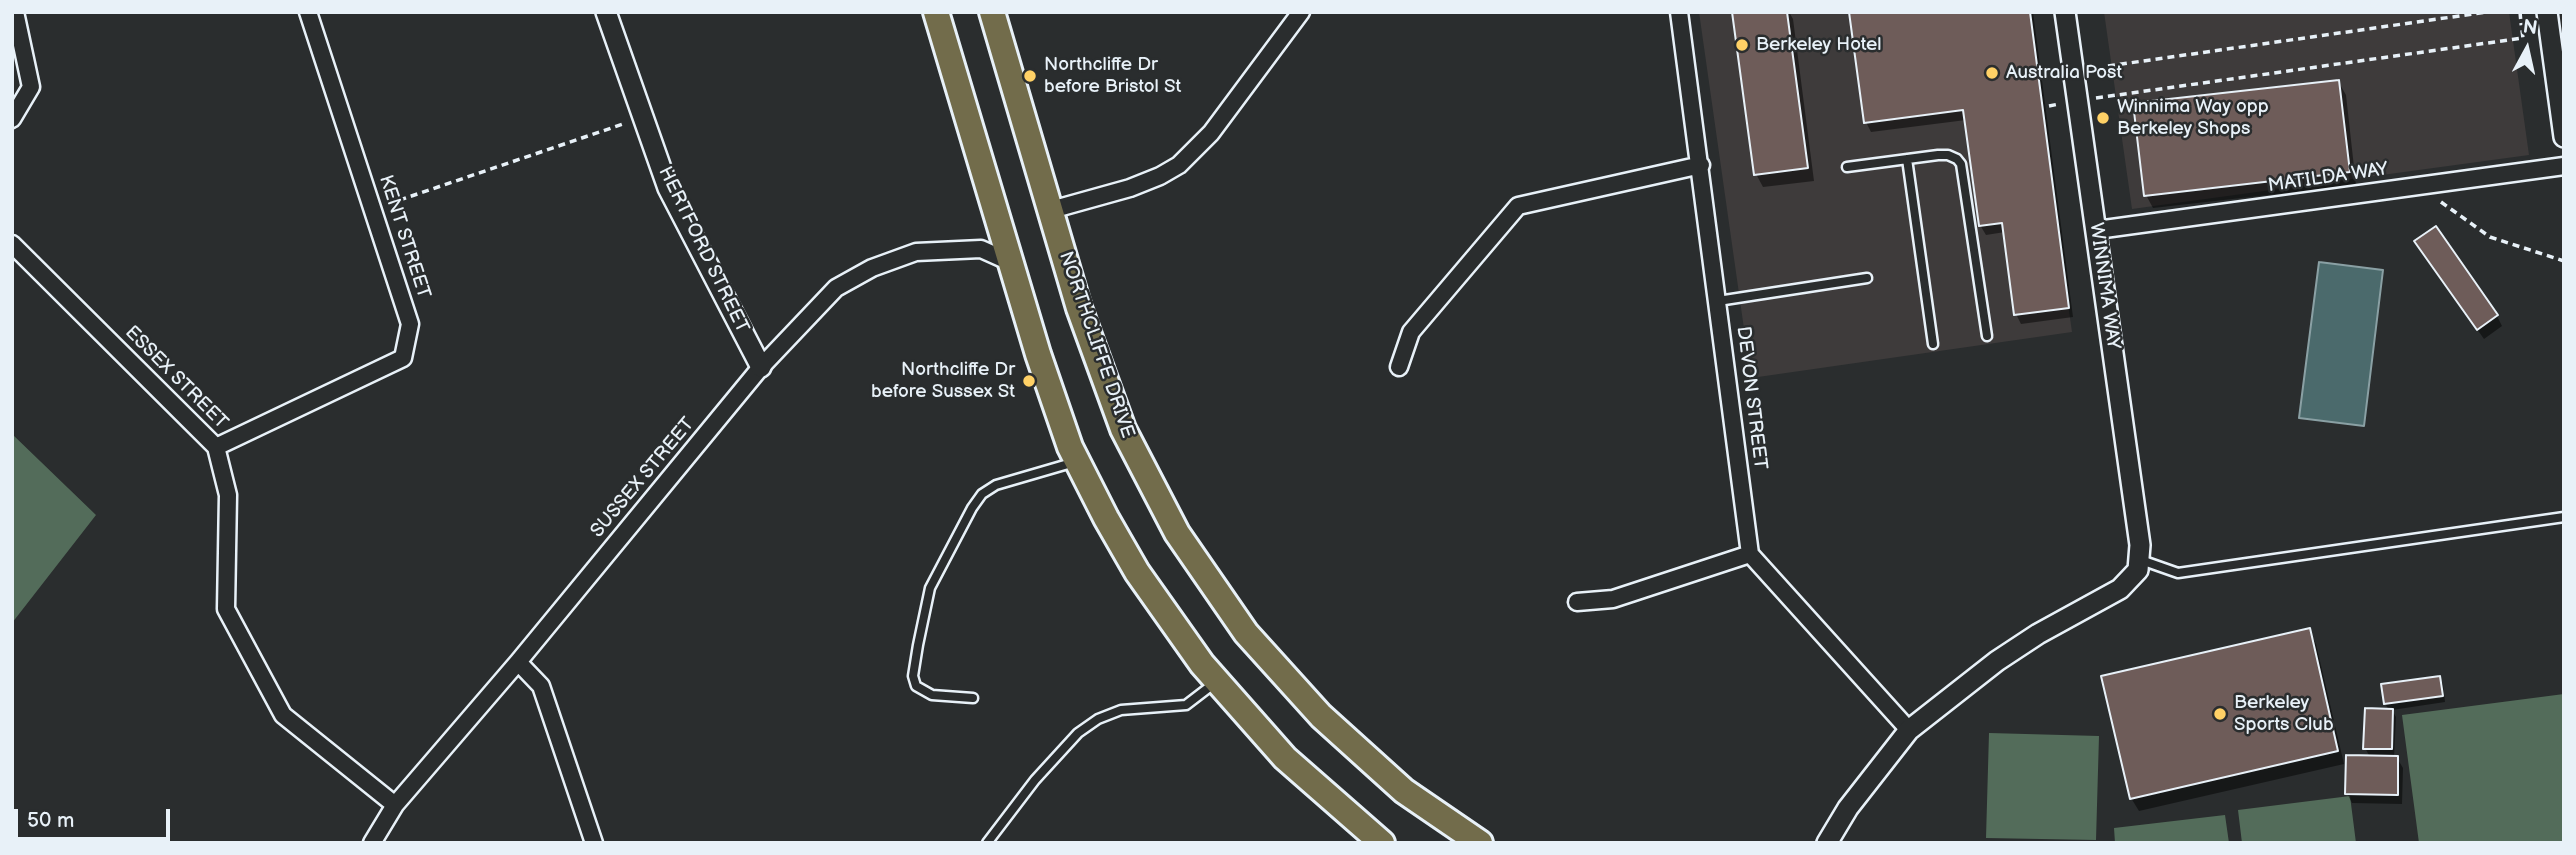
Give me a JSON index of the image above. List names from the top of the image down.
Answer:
{
  "streets": {
    "main road": ["NORTHCLIFFE DRIVE"],
    "street": [
      "MATILDA WAY",
      "KENT STREET",
      "HERTFORD STREET",
      "WINNIMA WAY",
      "ESSEX STREET",
      "DEVON STREET",
      "SUSSEX STREET"
    ]
  },
  "crossings": [
    ["MATILDA WAY", "WINNIMA WAY"],
    ["KENT STREET", "ESSEX STREET"],
    ["HERTFORD STREET", "SUSSEX STREET"],
    ["ESSEX STREET", "SUSSEX STREET"]
  ],
  "places": [
    "Berkeley Hotel",
    "Australia Post",
    "Northcliffe Dr before Bristol St",
    "Winnima Way opp Berkeley Shops",
    "Northcliffe Dr before Sussex St",
    "Berkeley Sports Club"
  ],
  "scale_bar": "50 m",
  "north": "top"
}
